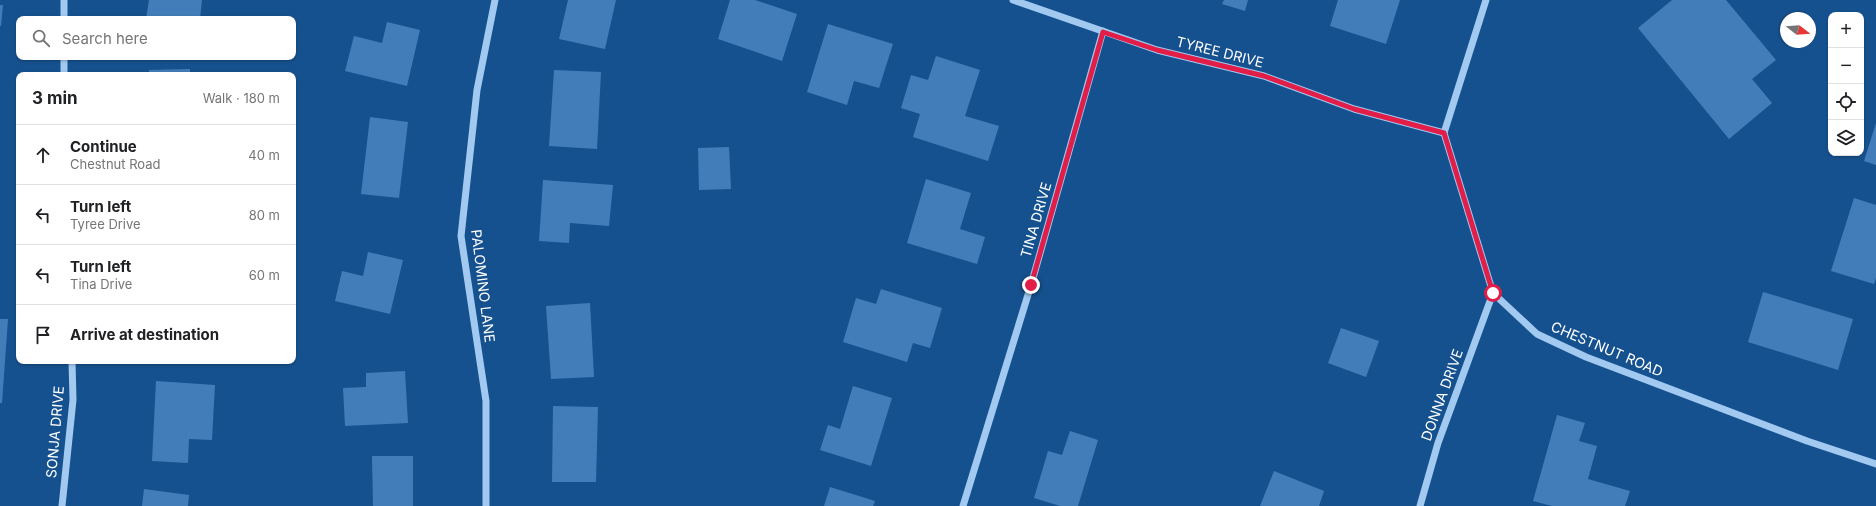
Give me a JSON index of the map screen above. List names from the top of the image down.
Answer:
{
  "streets": {
    "street": [
      "TYREE DRIVE",
      "TINA DRIVE",
      "PALOMINO LANE",
      "CHESTNUT ROAD",
      "DONNA DRIVE",
      "SONJA DRIVE"
    ]
  },
  "crossings": [
    ["TYREE DRIVE", "TINA DRIVE"],
    ["TYREE DRIVE", "CHESTNUT ROAD"],
    ["CHESTNUT ROAD", "DONNA DRIVE"]
  ],
  "north": "right",
  "page": {
    "map_buttons": ["+", "−"],
    "search": "Search here",
    "heading": ["3 min", "Walk · 180 m"],
    "list": [
      ["Continue", "Chestnut Road", "40 m"],
      ["Turn left", "Tyree Drive", "80 m"],
      ["Turn left", "Tina Drive", "60 m"],
      "Arrive at destination"
    ]
  }
}
